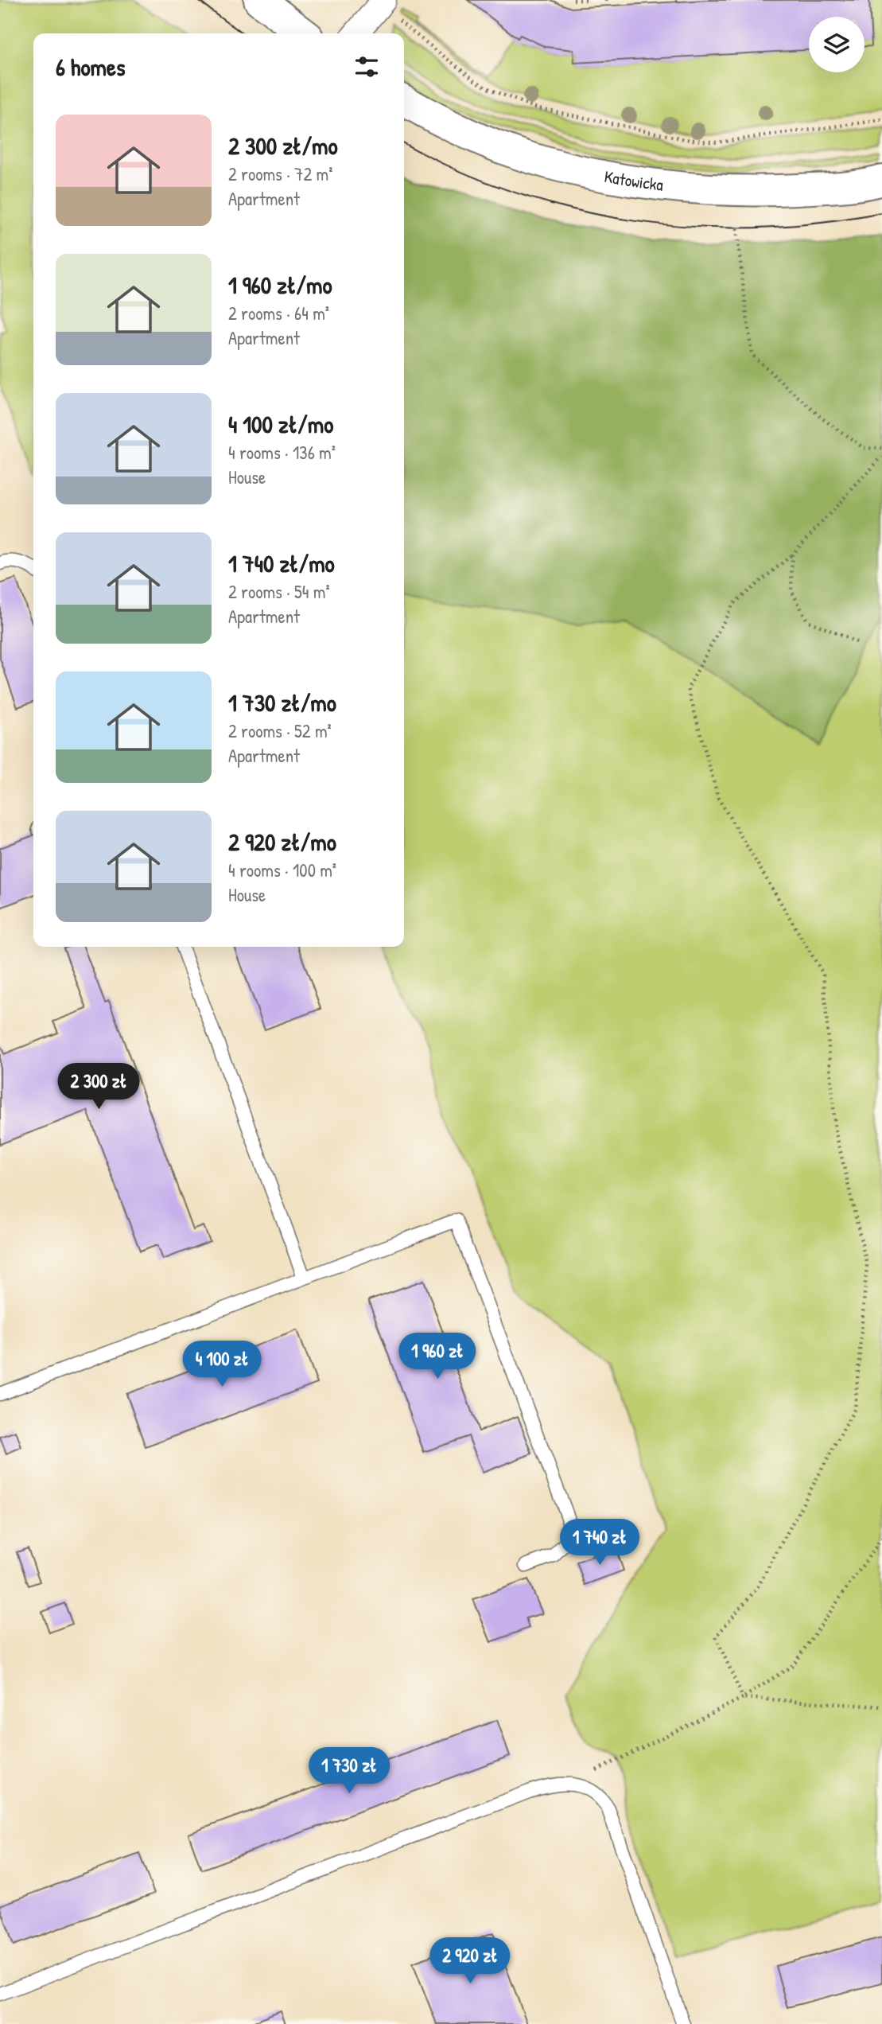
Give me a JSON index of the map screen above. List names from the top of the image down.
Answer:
{
  "streets": {
    "main road": ["Katowicka"]
  },
  "page": {
    "heading": "6 homes",
    "list": [
      {
        "name": "2 300 zł/mo",
        "note": "2 rooms · 72 m² · Apartment"
      },
      {
        "name": "1 960 zł/mo",
        "note": "2 rooms · 64 m² · Apartment"
      },
      {
        "name": "4 100 zł/mo",
        "note": "4 rooms · 136 m² · House"
      },
      {
        "name": "1 740 zł/mo",
        "note": "2 rooms · 54 m² · Apartment"
      },
      {
        "name": "1 730 zł/mo",
        "note": "2 rooms · 52 m² · Apartment"
      },
      {
        "name": "2 920 zł/mo",
        "note": "4 rooms · 100 m² · House"
      }
    ],
    "price": [
      "2 300 zł",
      "1 960 zł",
      "4 100 zł",
      "1 740 zł",
      "1 730 zł",
      "2 920 zł"
    ]
  }
}
